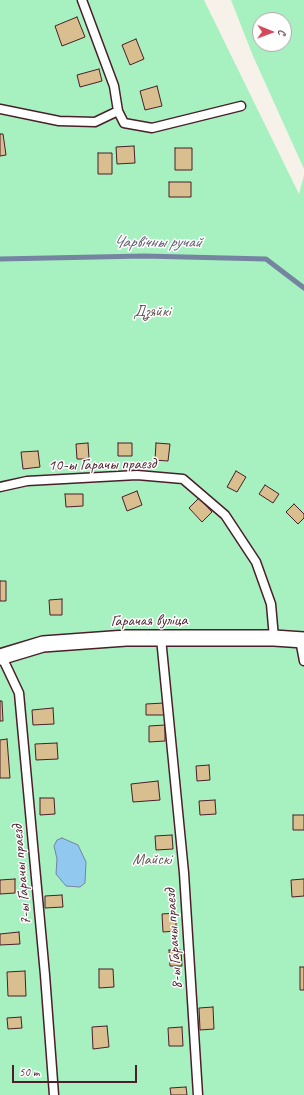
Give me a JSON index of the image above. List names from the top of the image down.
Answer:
{
  "streets": {
    "street": ["Гарачая вуліца"],
    "lane": ["10-ы Гарачы праезд", "7-ы Гарачы праезд", "8-ы Гарачы праезд"]
  },
  "crossings": [
    ["10-ы Гарачы праезд", "Гарачая вуліца"],
    ["Гарачая вуліца", "7-ы Гарачы праезд"],
    ["Гарачая вуліца", "8-ы Гарачы праезд"]
  ],
  "water": ["Чарвічны ручай"],
  "parks": ["Дзяйкі", "Майскі"],
  "scale_bar": "50 m",
  "north": "right"
}
